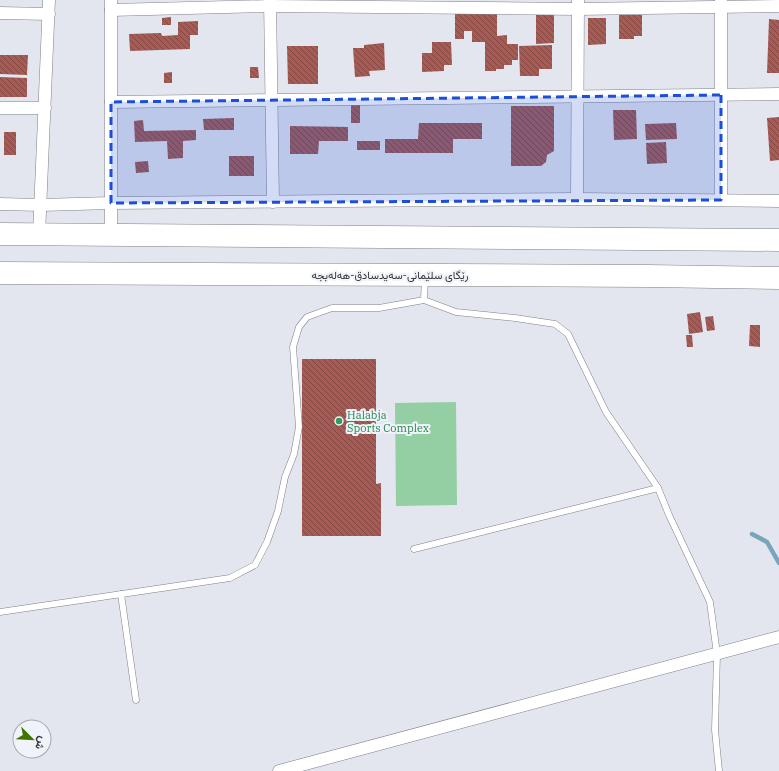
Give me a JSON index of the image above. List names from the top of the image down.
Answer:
{
  "streets": {
    "highway": ["رێگای سلێمانی-سەیدسادق-هەلەبجە"]
  },
  "places": ["Halabja Sports Complex"],
  "north": "bottom right"
}
